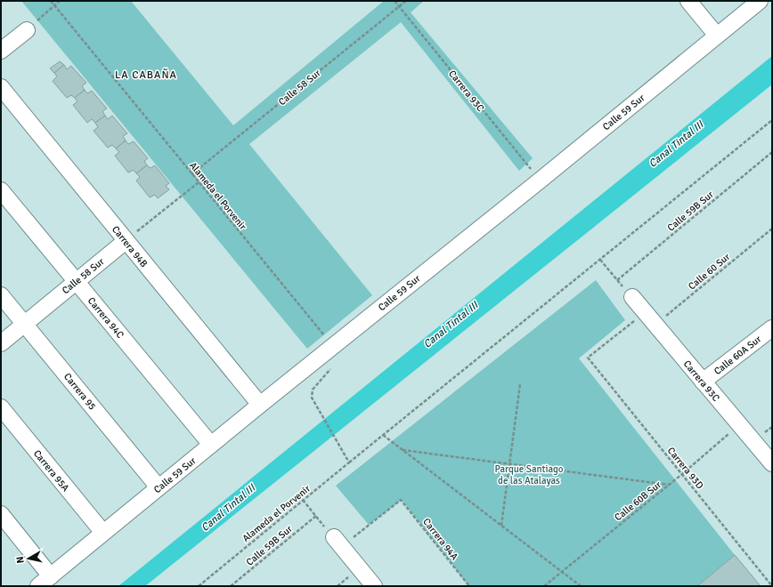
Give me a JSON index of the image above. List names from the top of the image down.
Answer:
{
  "streets": {
    "street": [
      "Calle 58 Sur",
      "Carrera 93C",
      "Calle 59 Sur",
      "Carrera 94B",
      "Carrera 94C",
      "Calle 60A Sur",
      "Carrera 95",
      "Carrera 95A"
    ],
    "path": [
      "Alameda el Porvenir",
      "Calle 59B Sur",
      "Calle 60 Sur",
      "Carrera 93D",
      "Calle 60B Sur",
      "Carrera 94A"
    ]
  },
  "crossings": [
    ["Calle 58 Sur", "Carrera 93C"],
    ["Calle 58 Sur", "Alameda el Porvenir"],
    ["Calle 58 Sur", "Carrera 94B"],
    ["Calle 58 Sur", "Carrera 94C"],
    ["Calle 58 Sur", "Carrera 95"],
    ["Carrera 93C", "Calle 59 Sur"],
    ["Carrera 93C", "Calle 60 Sur"],
    ["Carrera 93C", "Calle 60A Sur"],
    ["Carrera 93C", "Carrera 93D"],
    ["Carrera 93C", "Calle 60B Sur"],
    ["Calle 59 Sur", "Alameda el Porvenir"],
    ["Calle 59 Sur", "Carrera 94B"],
    ["Calle 59 Sur", "Carrera 94C"],
    ["Calle 59 Sur", "Carrera 95"],
    ["Calle 59 Sur", "Carrera 95A"],
    ["Carrera 93D", "Calle 60B Sur"]
  ],
  "districts": ["LA CABAÑA"],
  "water": ["Canal Tintal III"],
  "parks": ["Parque Santiago de las Atalayas"],
  "north": "left"
}
